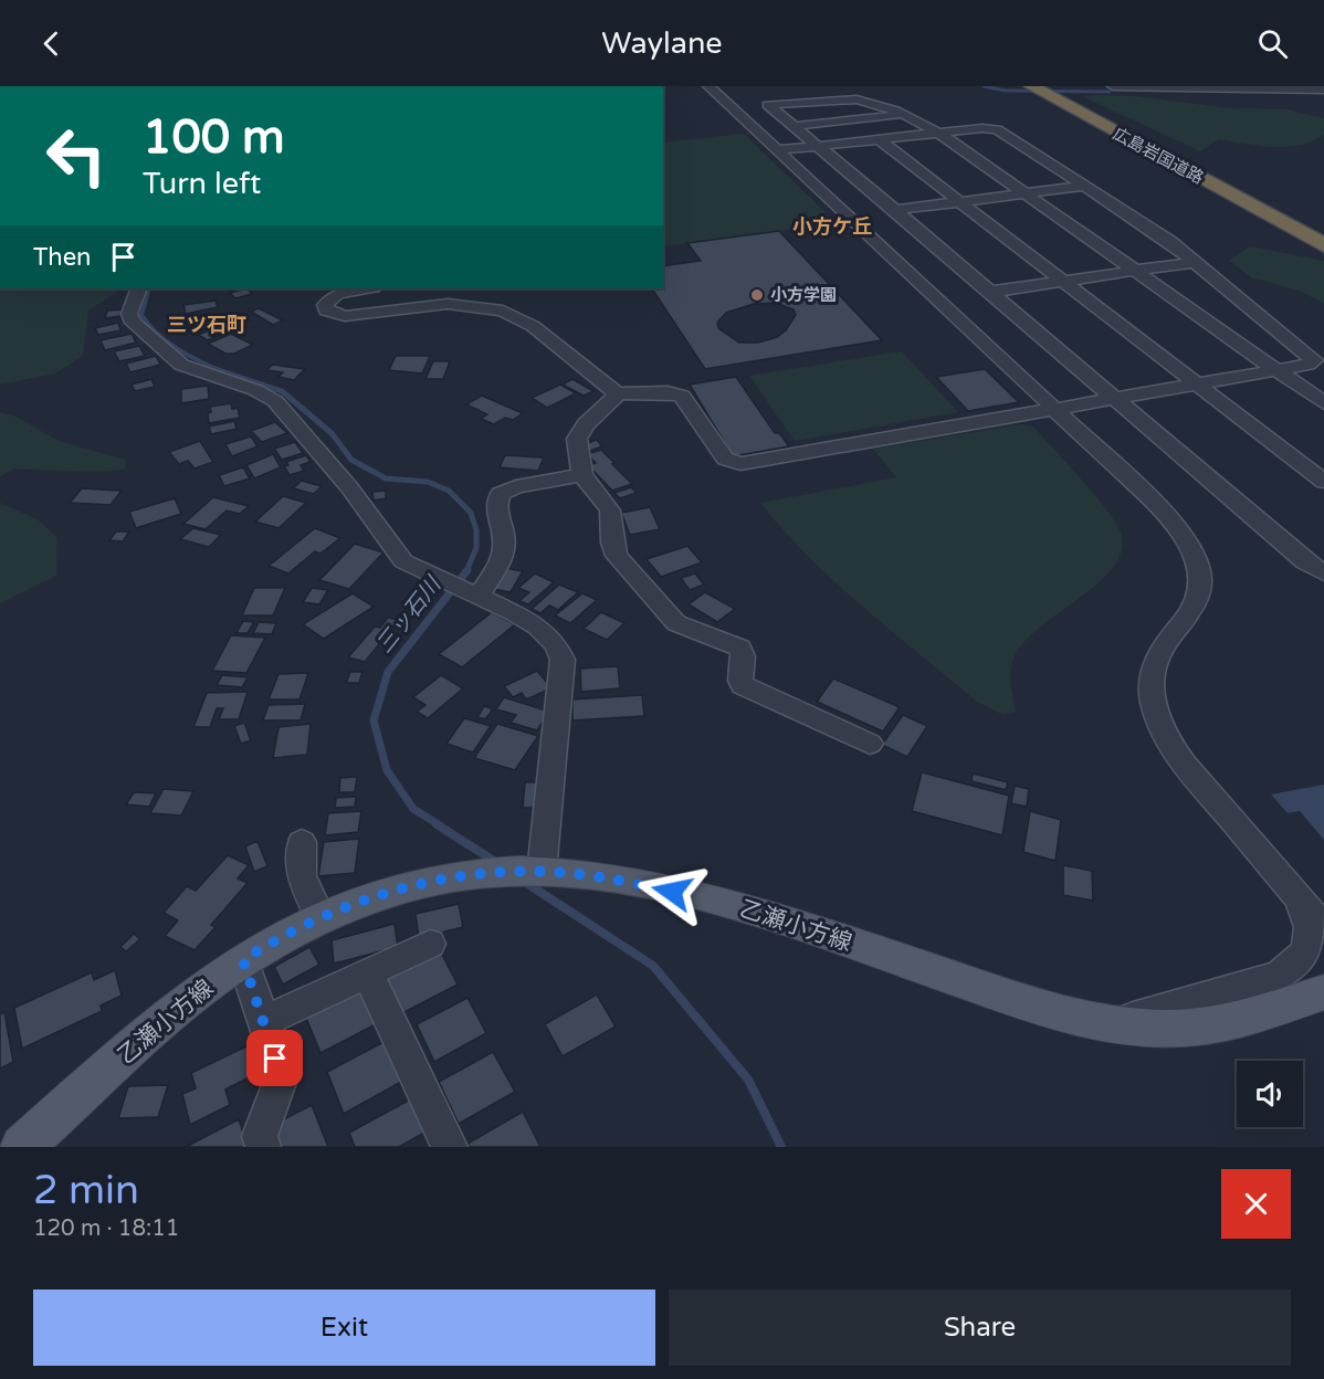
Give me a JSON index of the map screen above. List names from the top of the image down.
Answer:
{
  "streets": {
    "highway": ["広島岩国道路"],
    "main road": ["乙瀬小方線"]
  },
  "districts": ["小方ケ丘", "三ツ石町"],
  "water": ["三ッ石川"],
  "places": ["小方学園"],
  "page": {
    "header": "Waylane",
    "turn": ["100 m", "Turn left"],
    "then": "Then",
    "heading": ["2 min", "120 m · 18:11"],
    "buttons": ["Exit", "Share"]
  }
}
